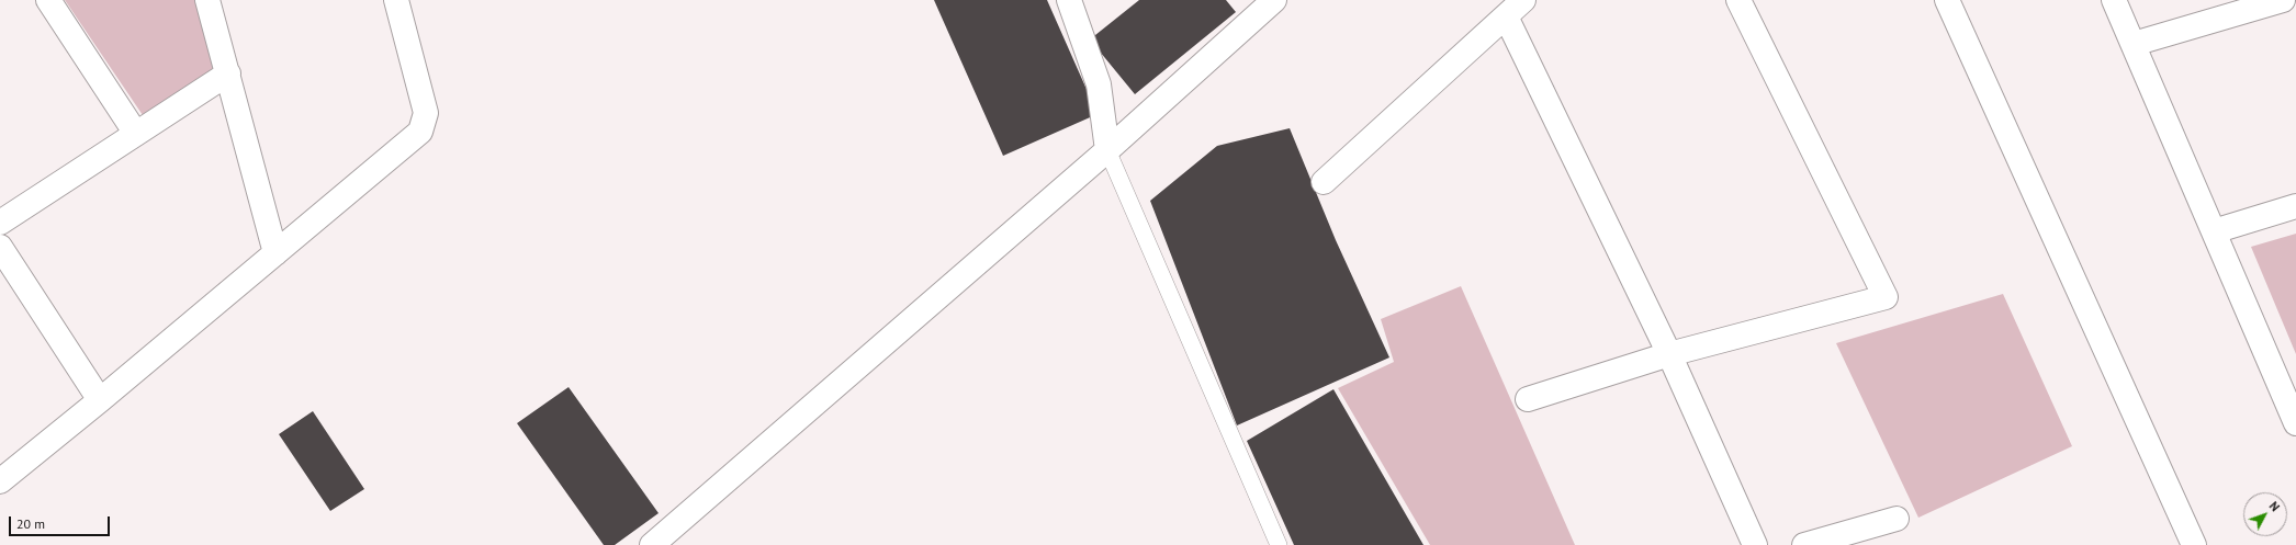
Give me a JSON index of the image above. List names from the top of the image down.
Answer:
{
  "scale_bar": "20 m",
  "north": "top right"
}
